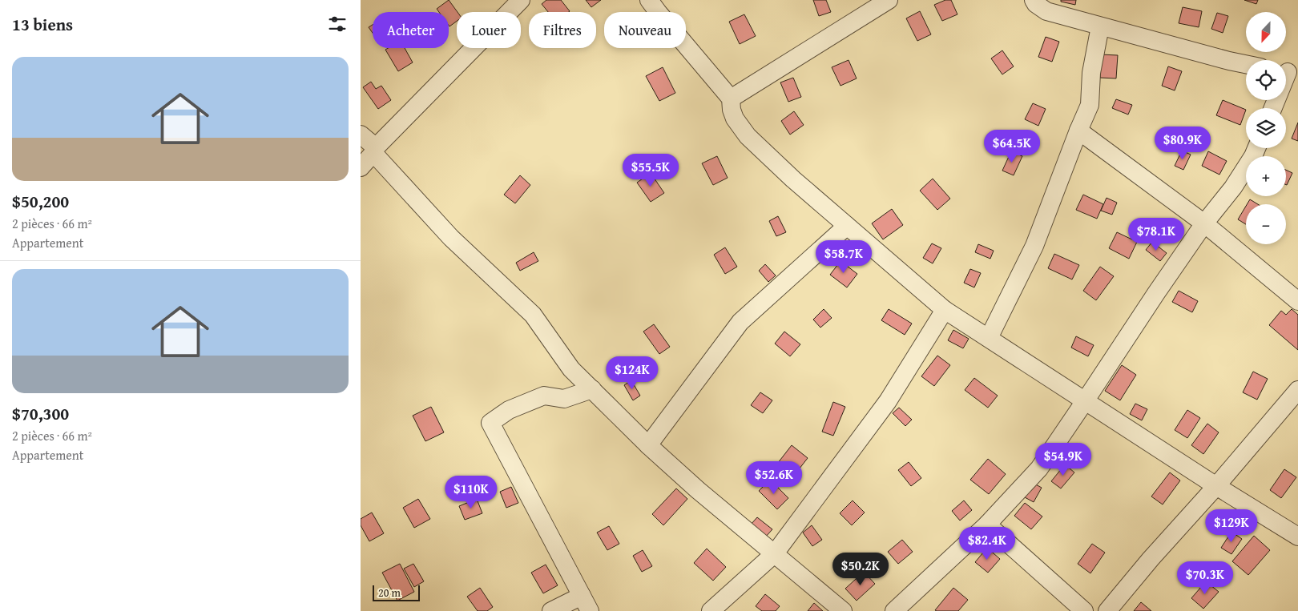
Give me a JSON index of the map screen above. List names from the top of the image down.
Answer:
{
  "scale_bar": "20 m",
  "north": "bottom",
  "page": {
    "heading": "13 biens",
    "map_buttons": ["+", "−"],
    "chip": [
      "Acheter",
      "Louer",
      "Filtres",
      "Nouveau"
    ],
    "list": [
      {
        "name": "$50,200",
        "note": "2 pièces · 66 m² · Appartement"
      },
      {
        "name": "$70,300",
        "note": "2 pièces · 66 m² · Appartement"
      }
    ],
    "price": [
      "$80.9K",
      "$64.5K",
      "$55.5K",
      "$78.1K",
      "$58.7K",
      "$124K",
      "$54.9K",
      "$52.6K",
      "$110K",
      "$129K",
      "$82.4K",
      "$50.2K",
      "$70.3K"
    ],
    "scale": "20 m"
  }
}
